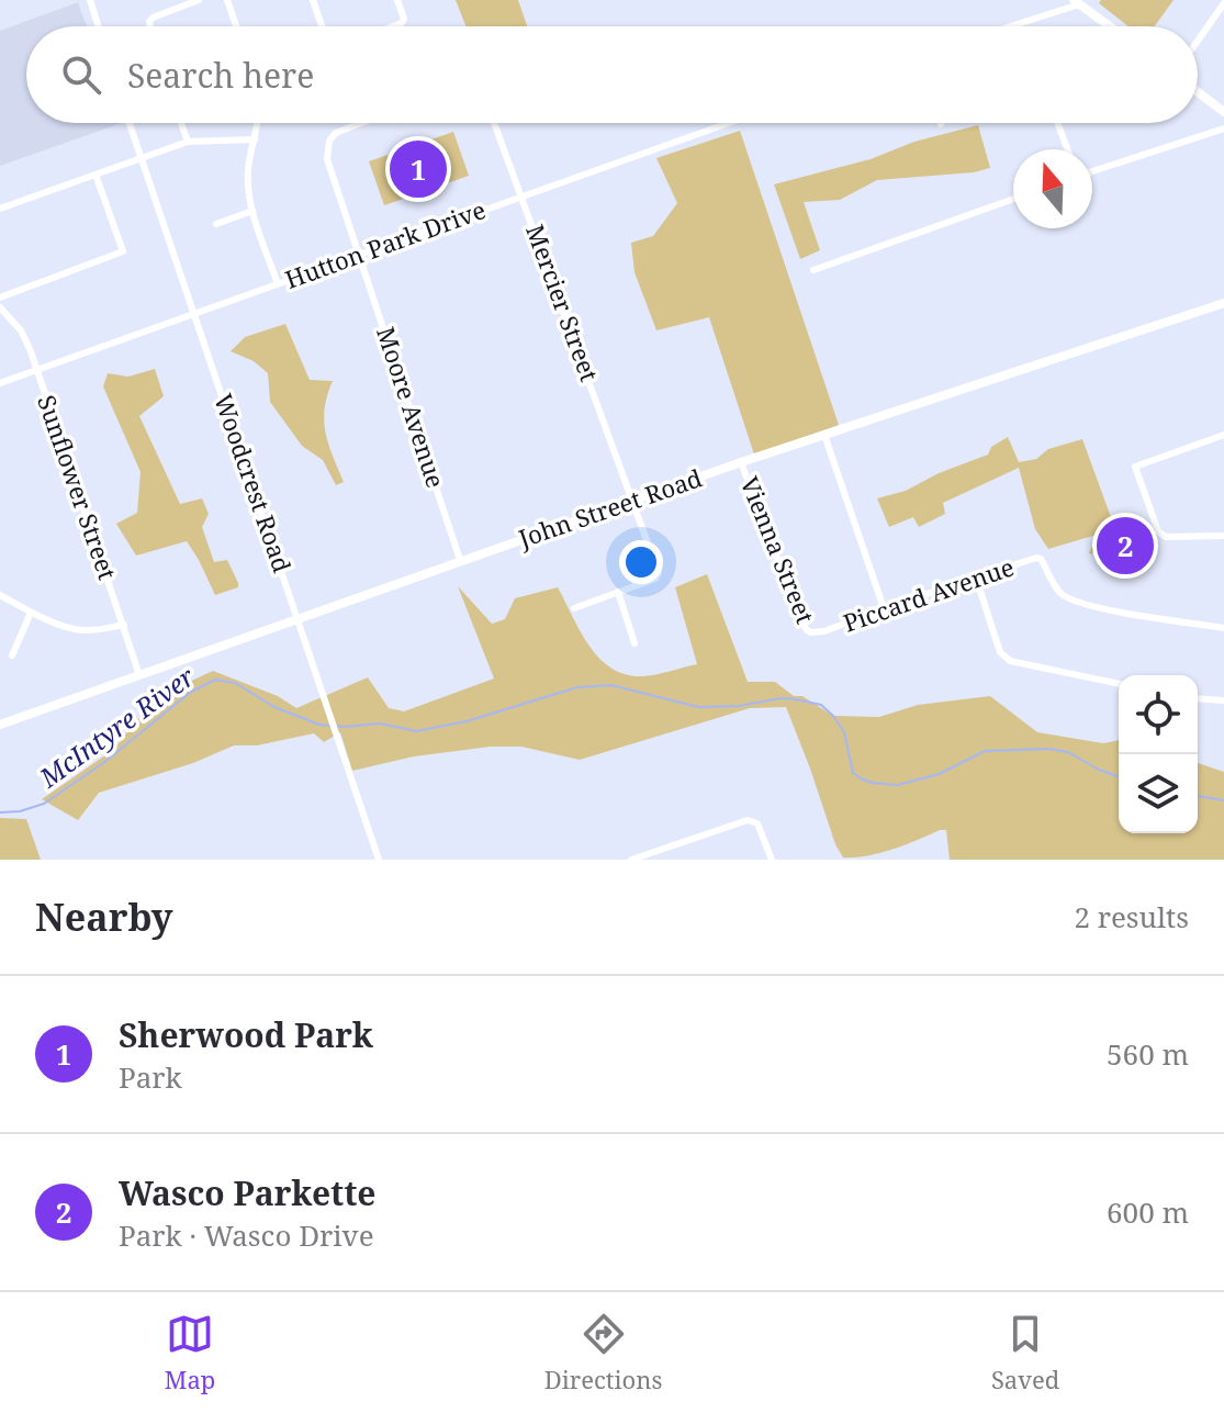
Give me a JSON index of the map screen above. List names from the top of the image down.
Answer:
{
  "streets": {
    "main road": ["John Street Road"],
    "street": [
      "Hutton Park Drive",
      "Mercier Street",
      "Moore Avenue",
      "Woodcrest Road",
      "Sunflower Street",
      "Vienna Street",
      "Piccard Avenue"
    ]
  },
  "crossings": [
    ["Hutton Park Drive", "Mercier Street"],
    ["Hutton Park Drive", "Moore Avenue"],
    ["Hutton Park Drive", "Woodcrest Road"],
    ["Hutton Park Drive", "Sunflower Street"],
    ["Mercier Street", "John Street Road"],
    ["Moore Avenue", "John Street Road"],
    ["Woodcrest Road", "John Street Road"],
    ["Sunflower Street", "John Street Road"],
    ["John Street Road", "Vienna Street"],
    ["Vienna Street", "Piccard Avenue"]
  ],
  "water": ["McIntyre River"],
  "north": "top",
  "page": {
    "search": "Search here",
    "pins": ["1", "2"],
    "heading": ["Nearby", "2 results"],
    "list": [
      {
        "mark": "1",
        "name": "Sherwood Park",
        "note": "Park",
        "value": "560 m"
      },
      {
        "mark": "2",
        "name": "Wasco Parkette",
        "note": "Park · Wasco Drive",
        "value": "600 m"
      }
    ],
    "nav": ["Map", "Directions", "Saved"]
  }
}
